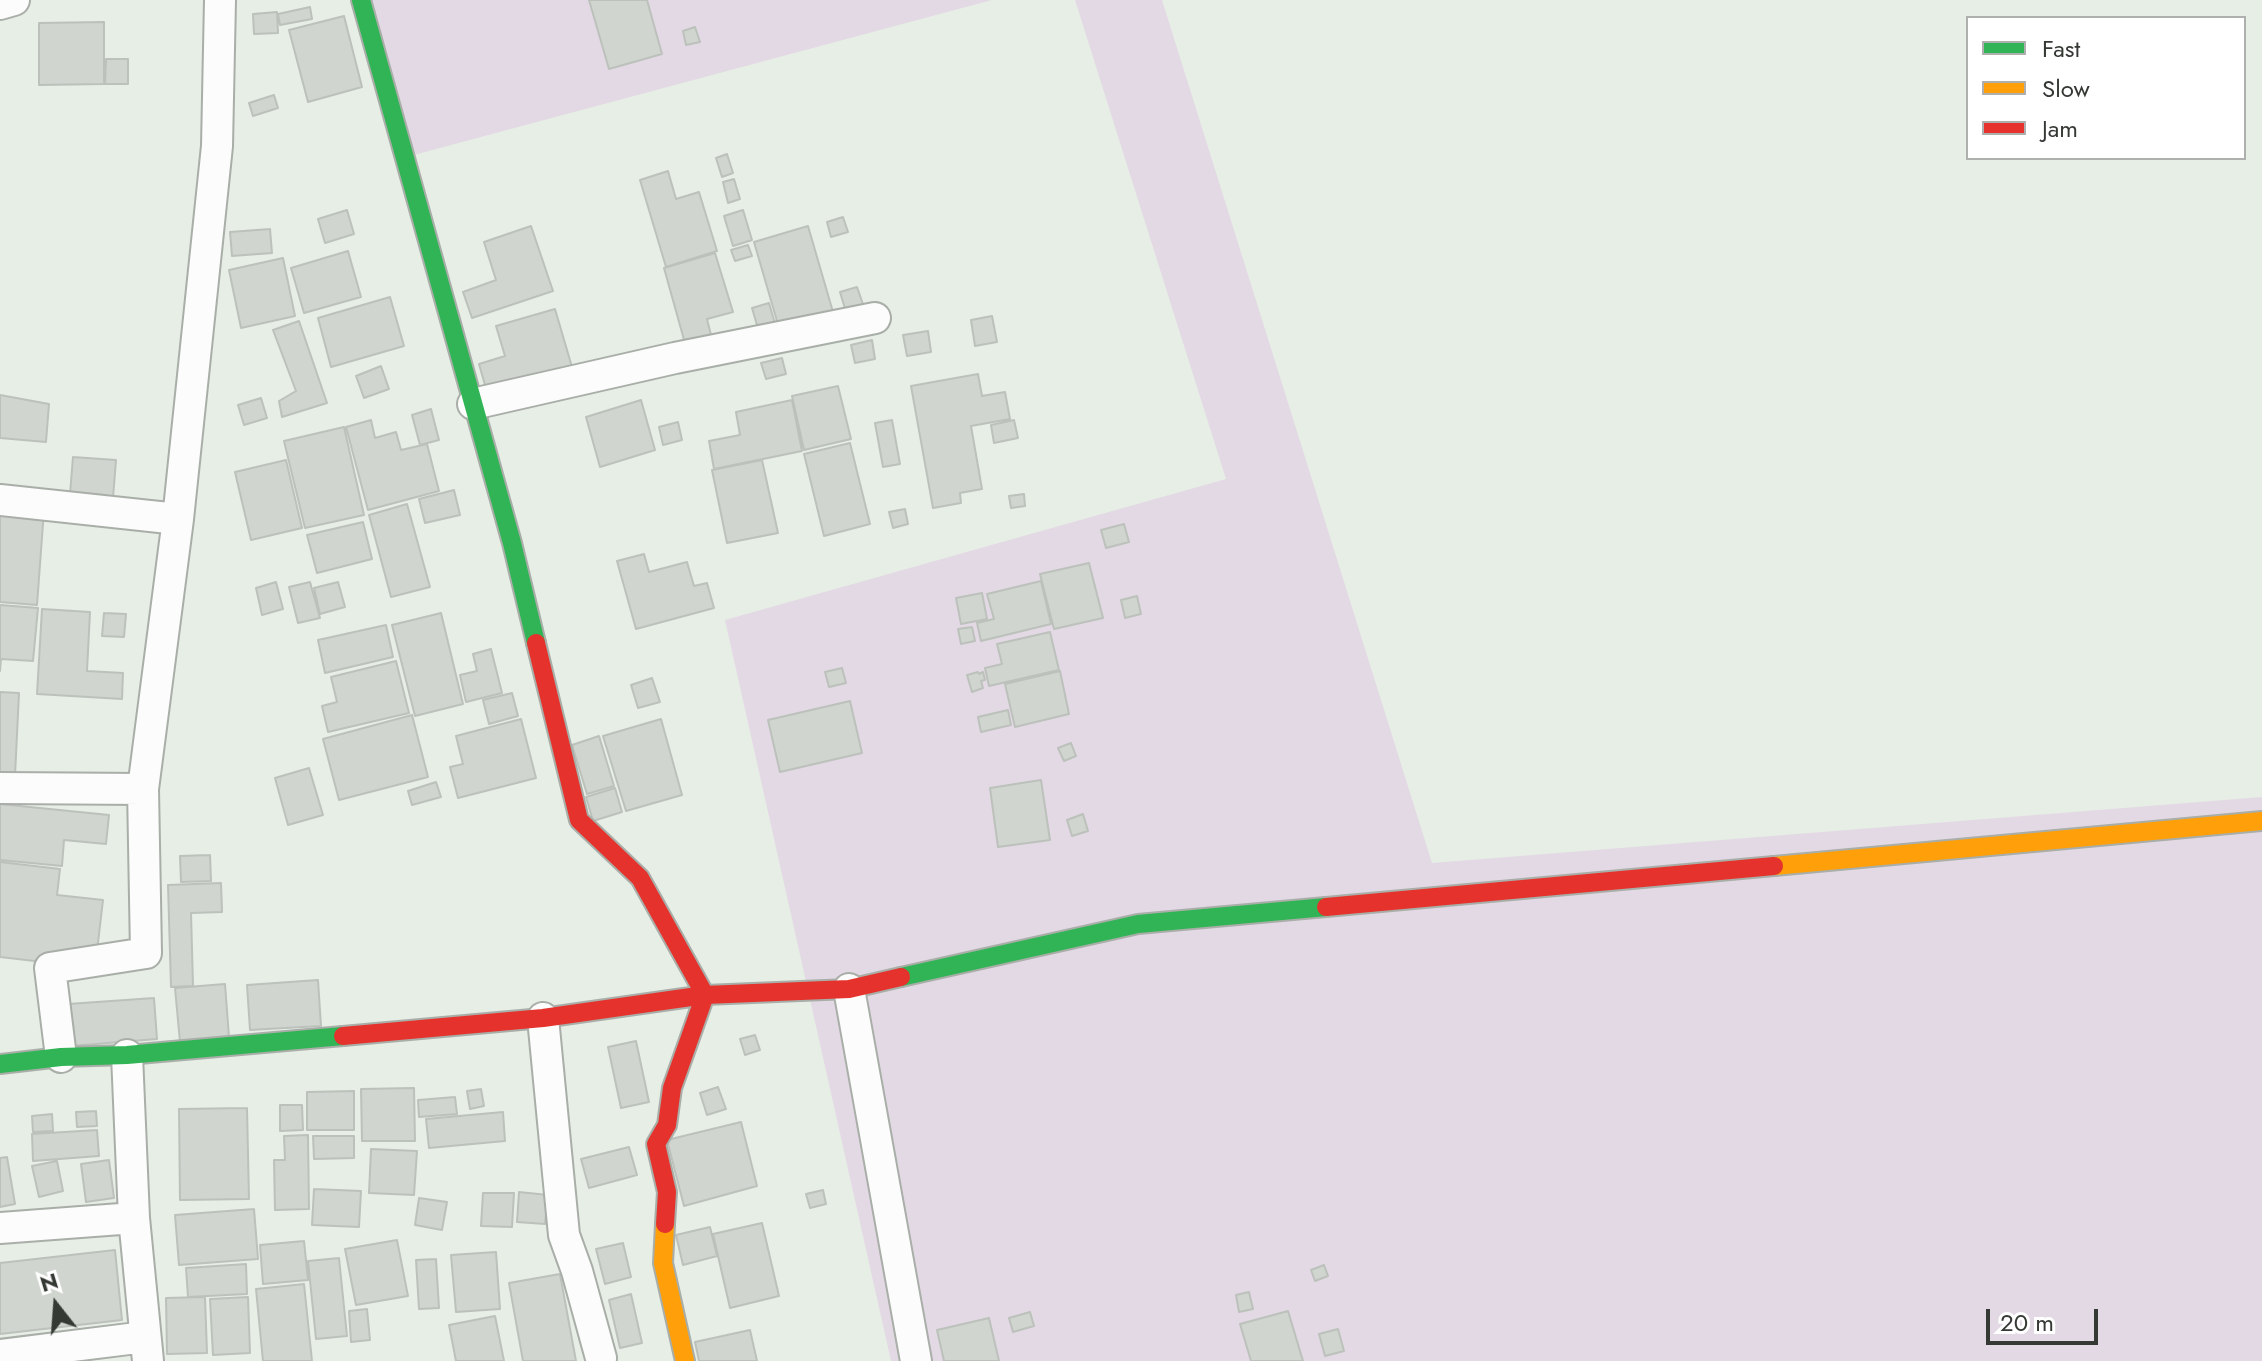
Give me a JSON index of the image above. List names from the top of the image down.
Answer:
{
  "legend": ["Fast", "Slow", "Jam"],
  "scale_bar": "20 m",
  "north": "top"
}
